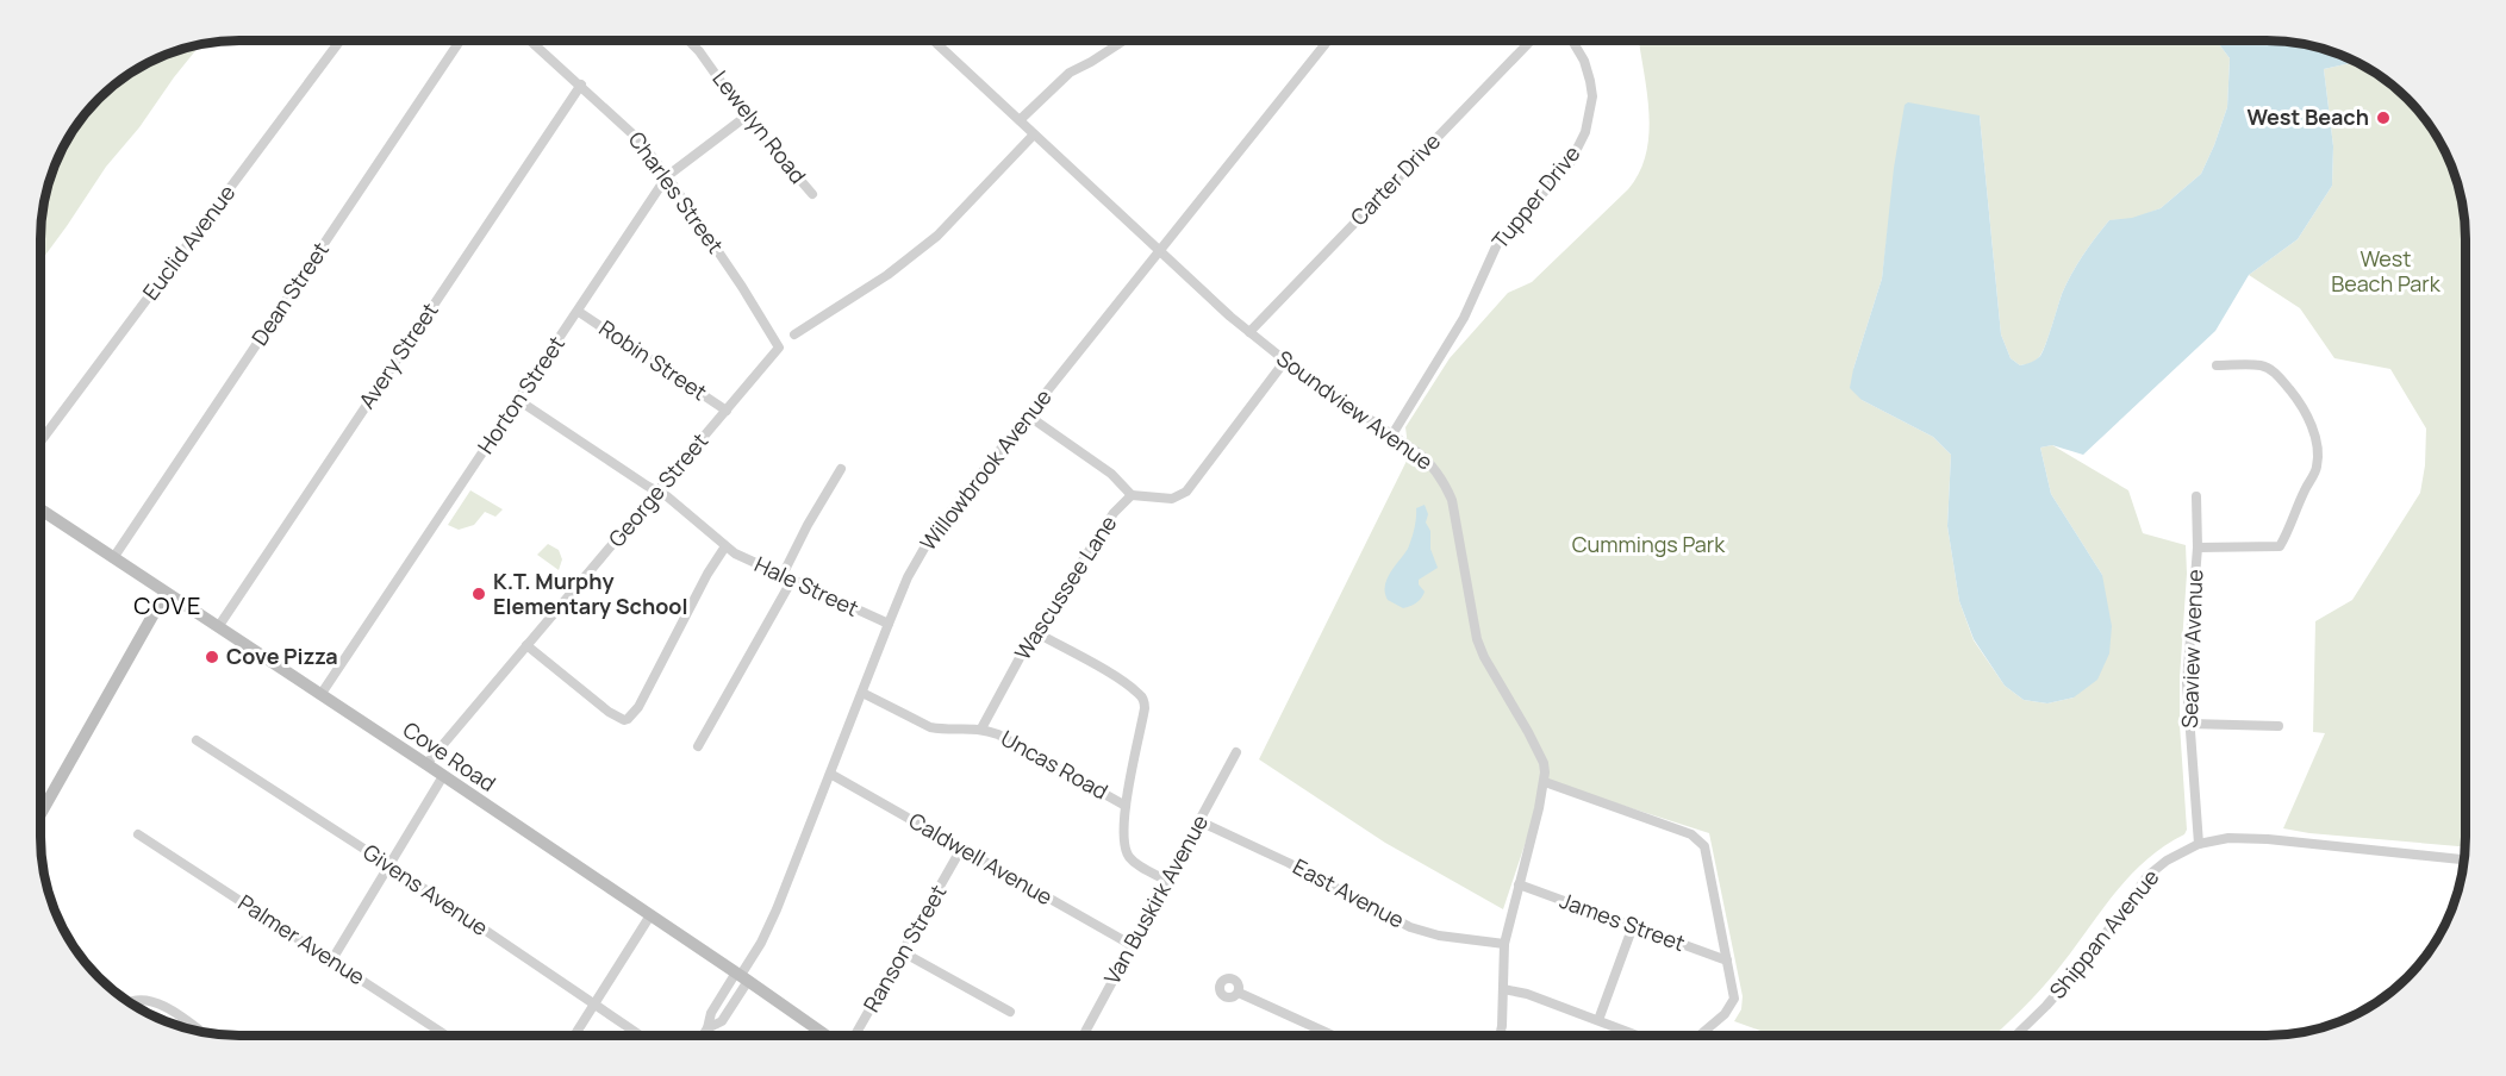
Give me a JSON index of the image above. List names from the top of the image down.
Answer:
{
  "streets": {
    "main road": ["Cove Road"],
    "street": [
      "Lewelyn Road",
      "Carter Drive",
      "Charles Street",
      "Tupper Drive",
      "Euclid Avenue",
      "Dean Street",
      "Avery Street",
      "Robin Street",
      "Horton Street",
      "Soundview Avenue",
      "Willowbrook Avenue",
      "George Street",
      "Hale Street",
      "Wascussee Lane",
      "Seaview Avenue",
      "Uncas Road",
      "Caldwell Avenue",
      "Givens Avenue",
      "East Avenue",
      "Van Buskirk Avenue",
      "James Street",
      "Shippan Avenue",
      "Palmer Avenue",
      "Ranson Street"
    ]
  },
  "crossings": [
    ["Lewelyn Road", "Horton Street"],
    ["Carter Drive", "Soundview Avenue"],
    ["Charles Street", "Avery Street"],
    ["Charles Street", "Horton Street"],
    ["Charles Street", "George Street"],
    ["Tupper Drive", "Soundview Avenue"],
    ["Dean Street", "Cove Road"],
    ["Avery Street", "Cove Road"],
    ["Robin Street", "Horton Street"],
    ["Robin Street", "George Street"],
    ["Horton Street", "Hale Street"],
    ["Horton Street", "Cove Road"],
    ["Soundview Avenue", "Willowbrook Avenue"],
    ["Soundview Avenue", "Wascussee Lane"],
    ["Soundview Avenue", "East Avenue"],
    ["Soundview Avenue", "James Street"],
    ["Willowbrook Avenue", "Hale Street"],
    ["Willowbrook Avenue", "Cove Road"],
    ["Willowbrook Avenue", "Uncas Road"],
    ["Willowbrook Avenue", "Caldwell Avenue"],
    ["George Street", "Hale Street"],
    ["George Street", "Cove Road"],
    ["Wascussee Lane", "Uncas Road"],
    ["Seaview Avenue", "Shippan Avenue"],
    ["Caldwell Avenue", "Van Buskirk Avenue"],
    ["Caldwell Avenue", "Ranson Street"],
    ["East Avenue", "Van Buskirk Avenue"]
  ],
  "districts": ["COVE"],
  "parks": ["West Beach Park", "Cummings Park"],
  "places": ["West Beach", "K.T. Murphy Elementary School", "Cove Pizza"]
}
